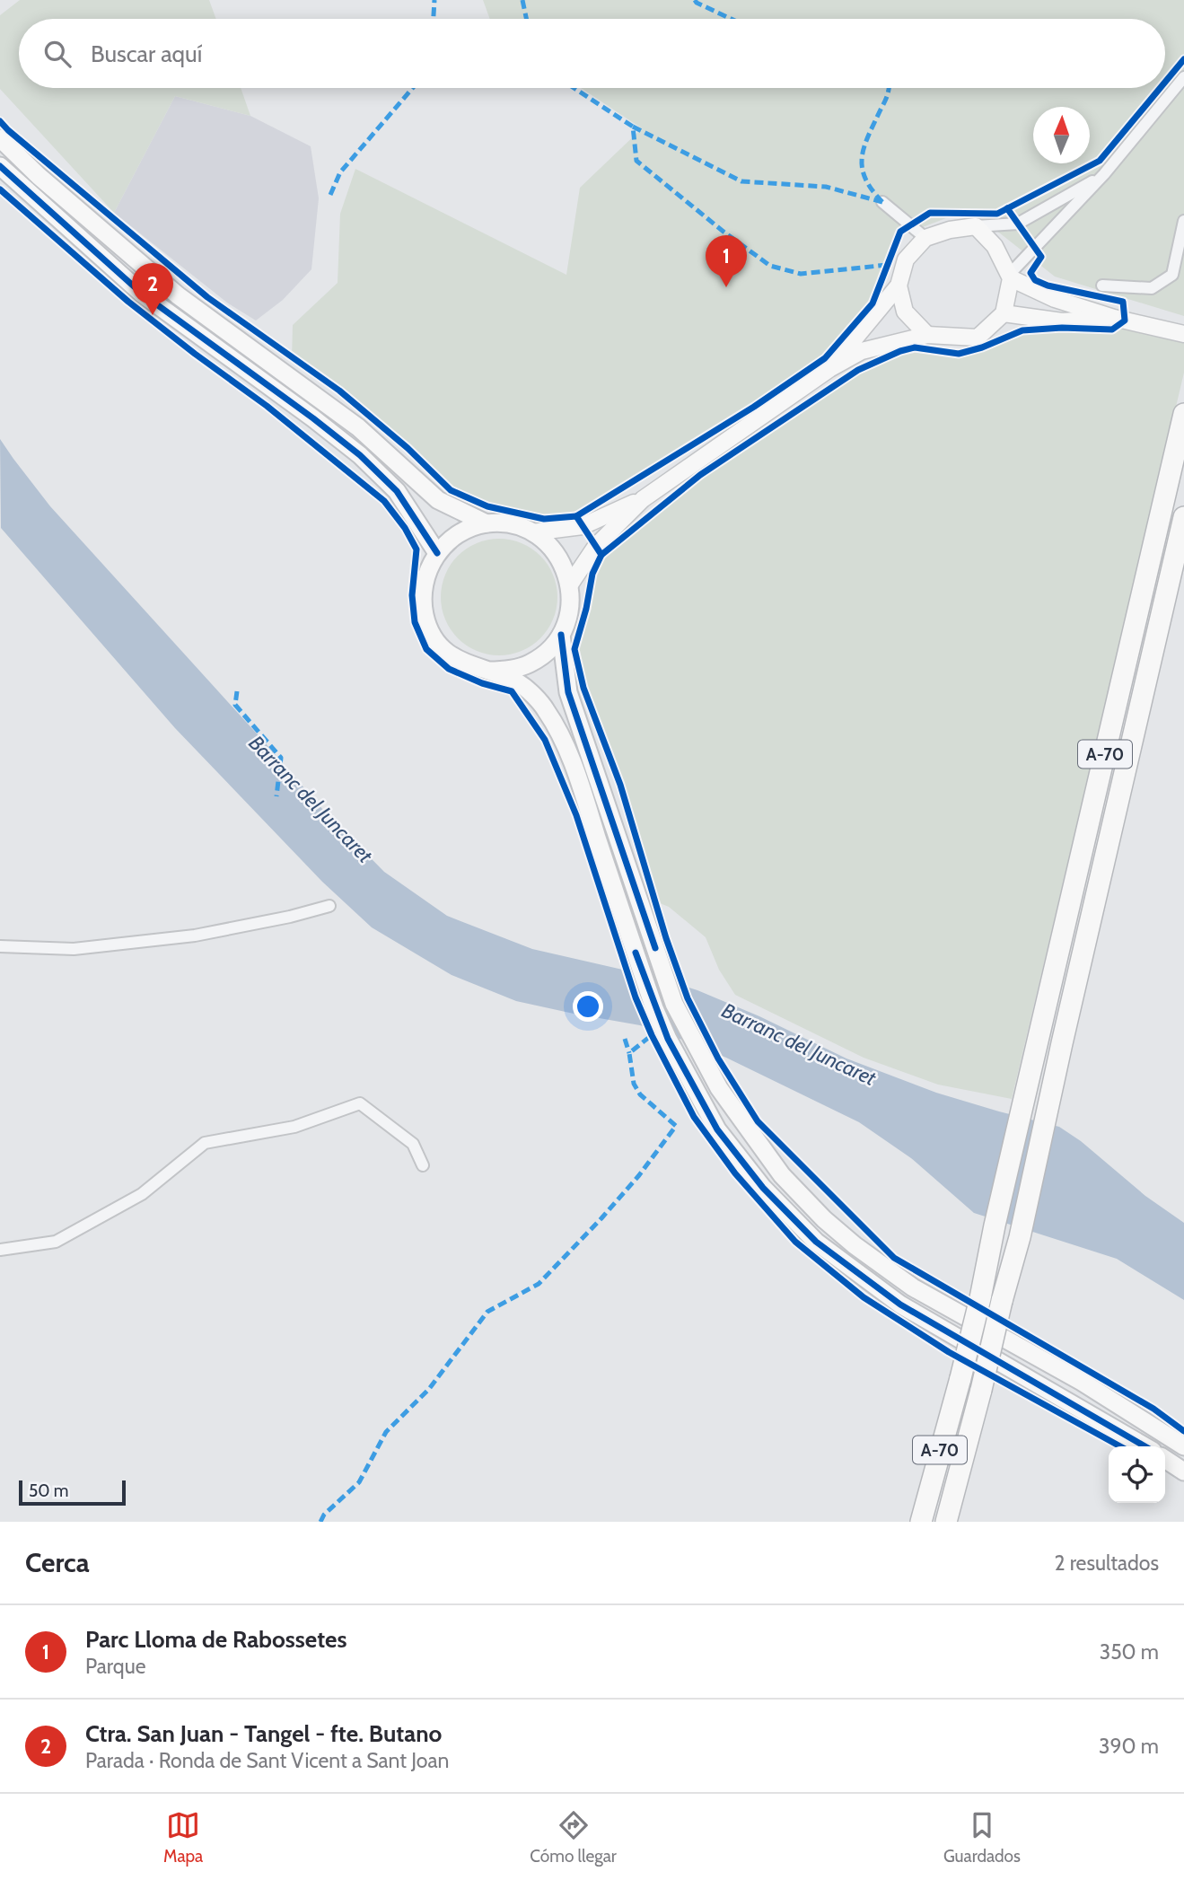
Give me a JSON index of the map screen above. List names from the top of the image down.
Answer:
{
  "streets": {
    "highway": ["A-70"]
  },
  "water": ["Barranc del Juncaret"],
  "scale_bar": "50 m",
  "north": "top",
  "page": {
    "search": "Buscar aquí",
    "pins": ["1", "2"],
    "scale": "50 m",
    "heading": ["Cerca", "2 resultados"],
    "list": [
      {
        "mark": "1",
        "name": "Parc Lloma de Rabossetes",
        "note": "Parque",
        "value": "350 m"
      },
      {
        "mark": "2",
        "name": "Ctra. San Juan - Tangel - fte. Butano",
        "note": "Parada · Ronda de Sant Vicent a Sant Joan",
        "value": "390 m"
      }
    ],
    "nav": ["Mapa", "Cómo llegar", "Guardados"]
  }
}
